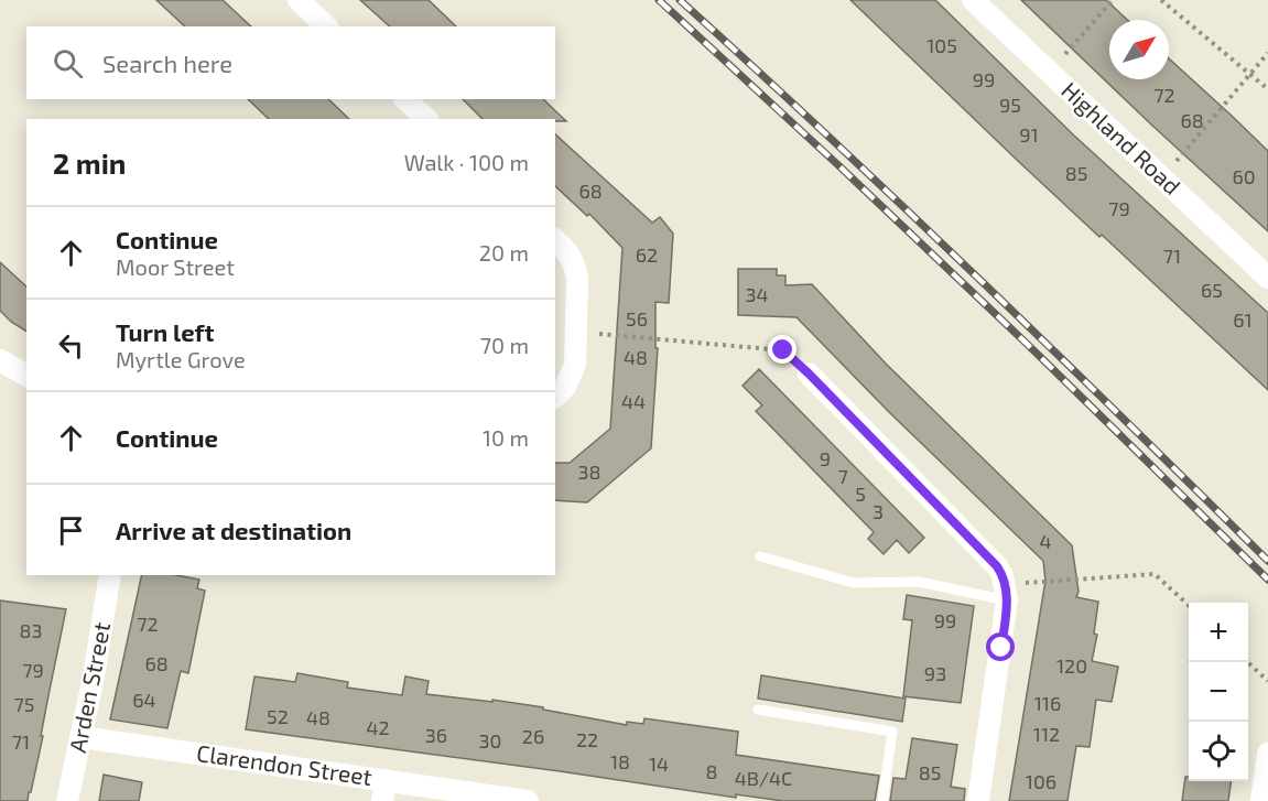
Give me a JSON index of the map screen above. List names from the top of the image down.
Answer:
{
  "streets": {
    "street": ["Highland Road", "Arden Street", "Clarendon Street"]
  },
  "crossings": [
    ["Arden Street", "Clarendon Street"]
  ],
  "house_numbers": [
    "105",
    "99",
    "72",
    "95",
    "68",
    "91",
    "85",
    "60",
    "68",
    "79",
    "62",
    "71",
    "65",
    "34",
    "56",
    "61",
    "48",
    "44",
    "9",
    "38",
    "7",
    "5",
    "3",
    "4",
    "99",
    "72",
    "83",
    "68",
    "120",
    "79",
    "93",
    "64",
    "116",
    "75",
    "52",
    "48",
    "42",
    "112",
    "36",
    "26",
    "22",
    "30",
    "71",
    "18",
    "14",
    "8",
    "85",
    "4B/4C",
    "106"
  ],
  "north": "top right",
  "page": {
    "search": "Search here",
    "heading": ["2 min", "Walk · 100 m"],
    "list": [
      ["Continue", "Moor Street", "20 m"],
      ["Turn left", "Myrtle Grove", "70 m"],
      ["Continue", "10 m"],
      "Arrive at destination"
    ],
    "map_buttons": ["+", "−"]
  }
}
